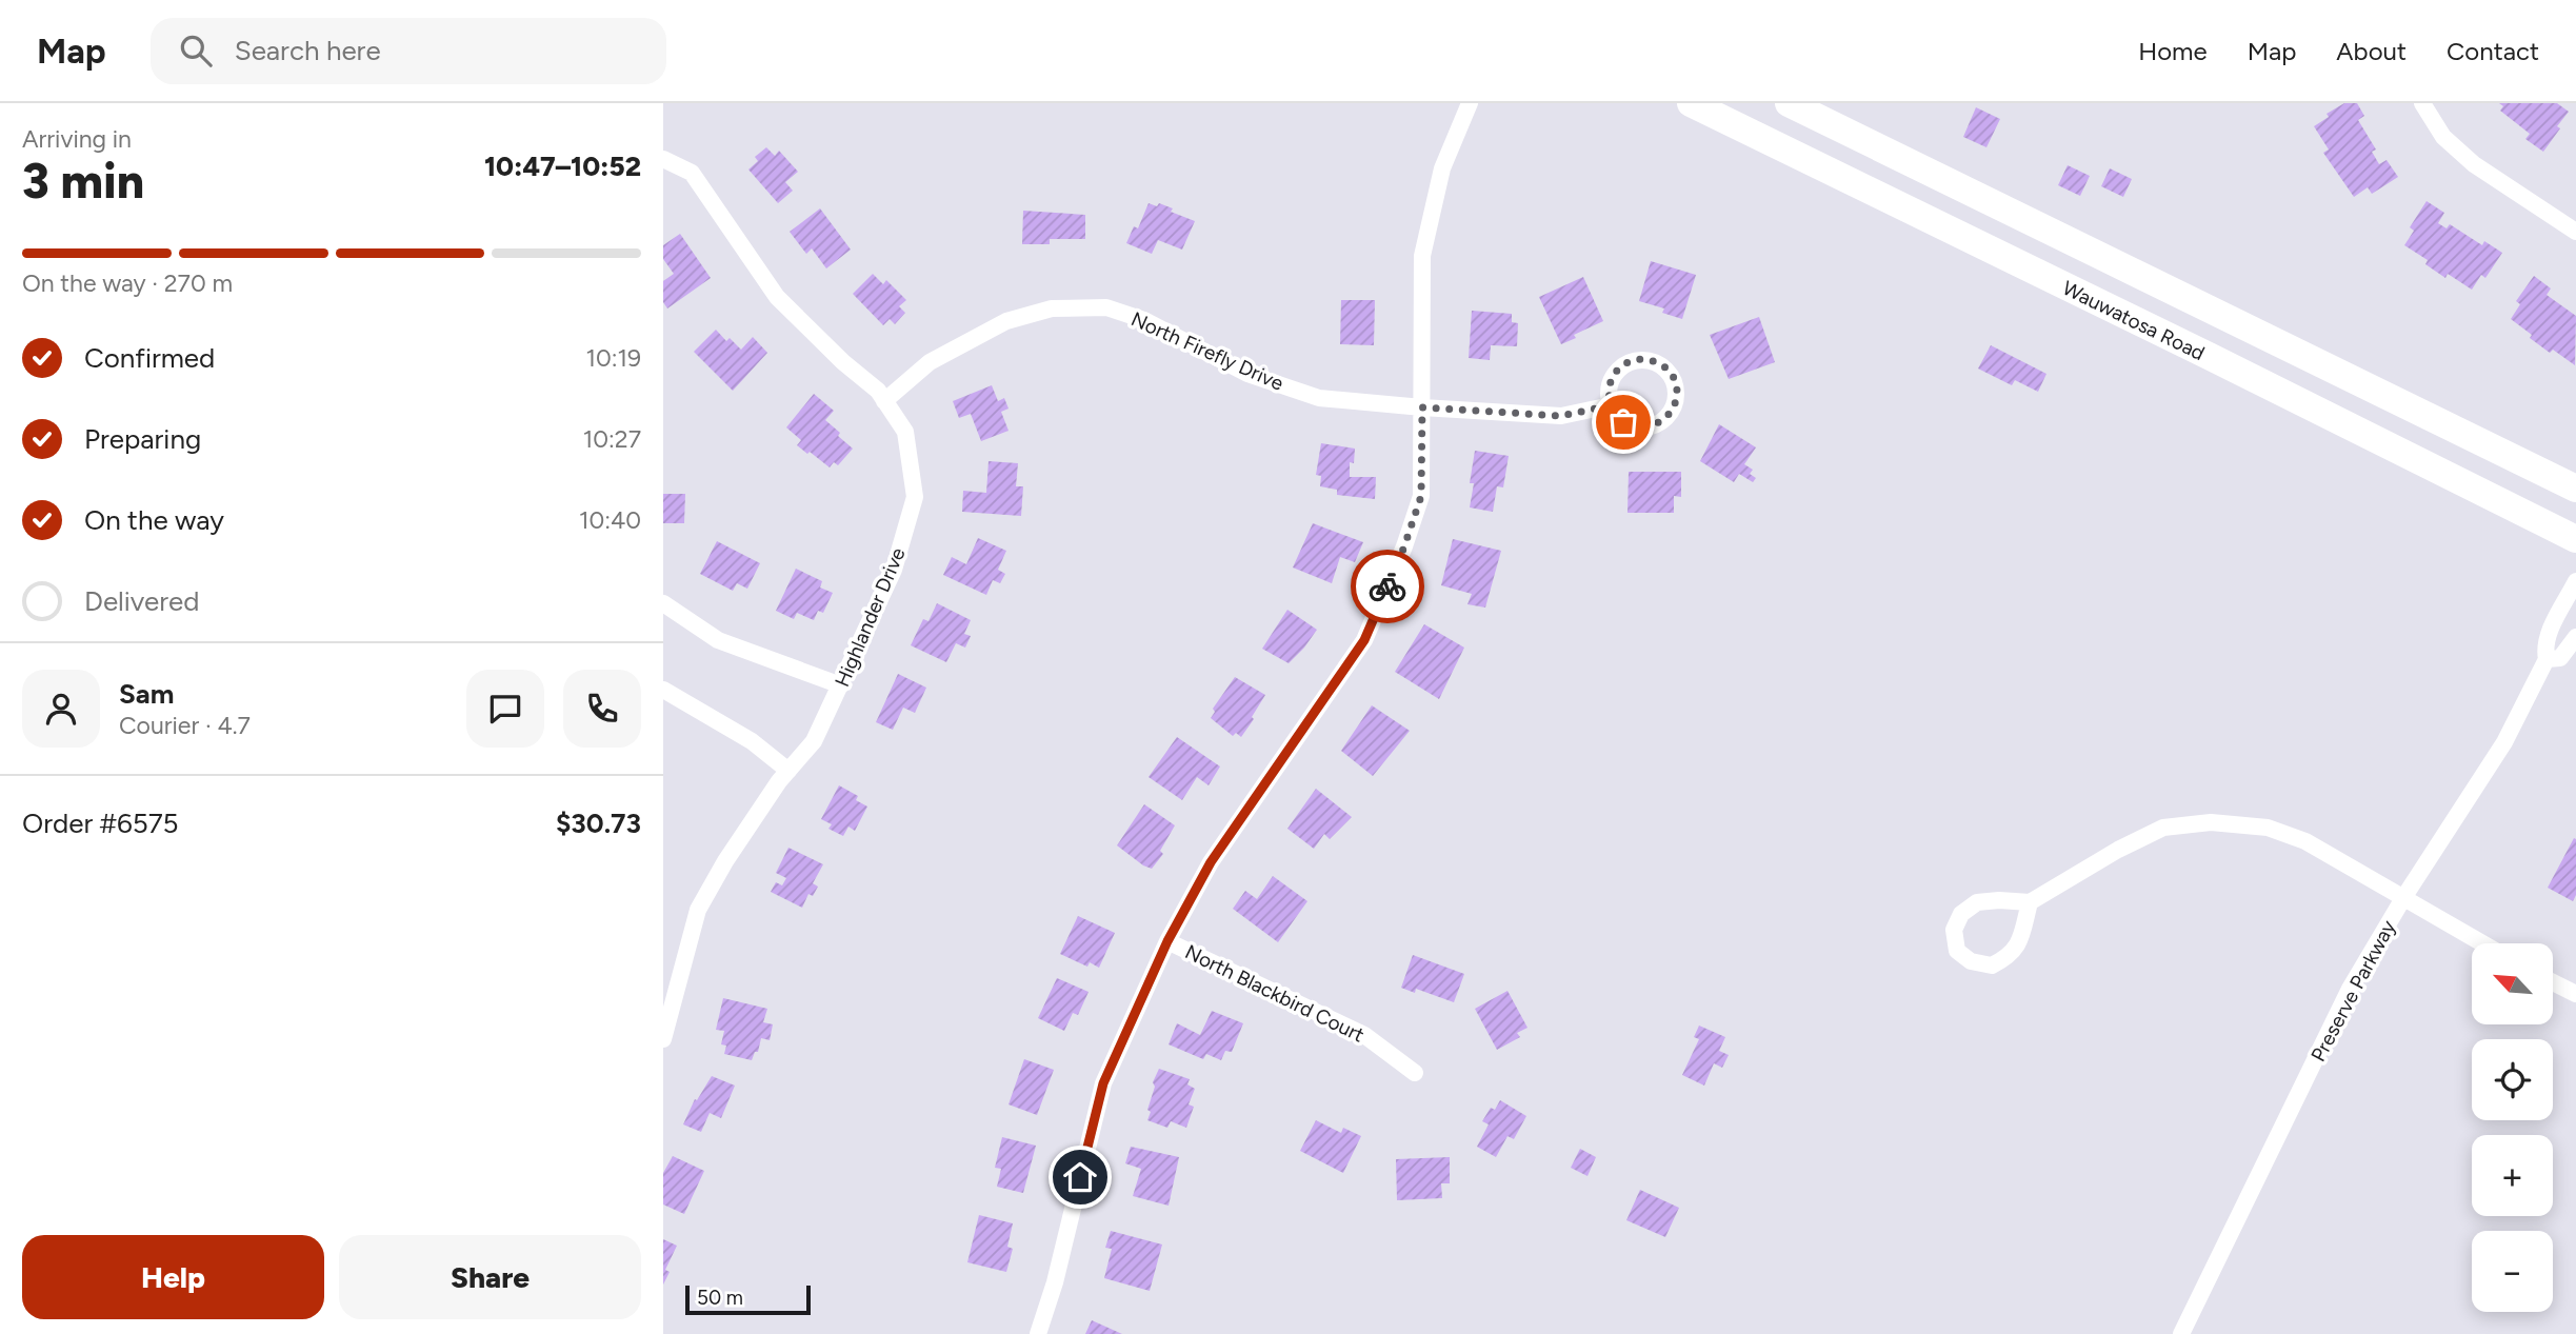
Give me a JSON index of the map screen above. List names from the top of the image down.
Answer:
{
  "streets": {
    "main road": ["Wauwatosa Road"],
    "street": [
      "North Firefly Drive",
      "Highlander Drive",
      "Preserve Parkway",
      "North Blackbird Court"
    ]
  },
  "crossings": [
    ["North Firefly Drive", "Highlander Drive"]
  ],
  "scale_bar": "50 m",
  "north": "top left",
  "page": {
    "header": "Map",
    "search": "Search here",
    "nav": [
      "Home",
      "Map",
      "About",
      "Contact"
    ],
    "heading": ["3 min", "Arriving in", "10:47–10:52"],
    "panel": [
      "Sam",
      "Courier · 4.7",
      "Order #6575",
      "$30.73"
    ],
    "bar": "On the way · 270 m",
    "list": [
      ["Confirmed", "10:19"],
      ["Preparing", "10:27"],
      ["On the way", "10:40"],
      "Delivered"
    ],
    "map_buttons": ["+", "−"],
    "buttons": ["Help", "Share"],
    "scale": "50 m"
  }
}
